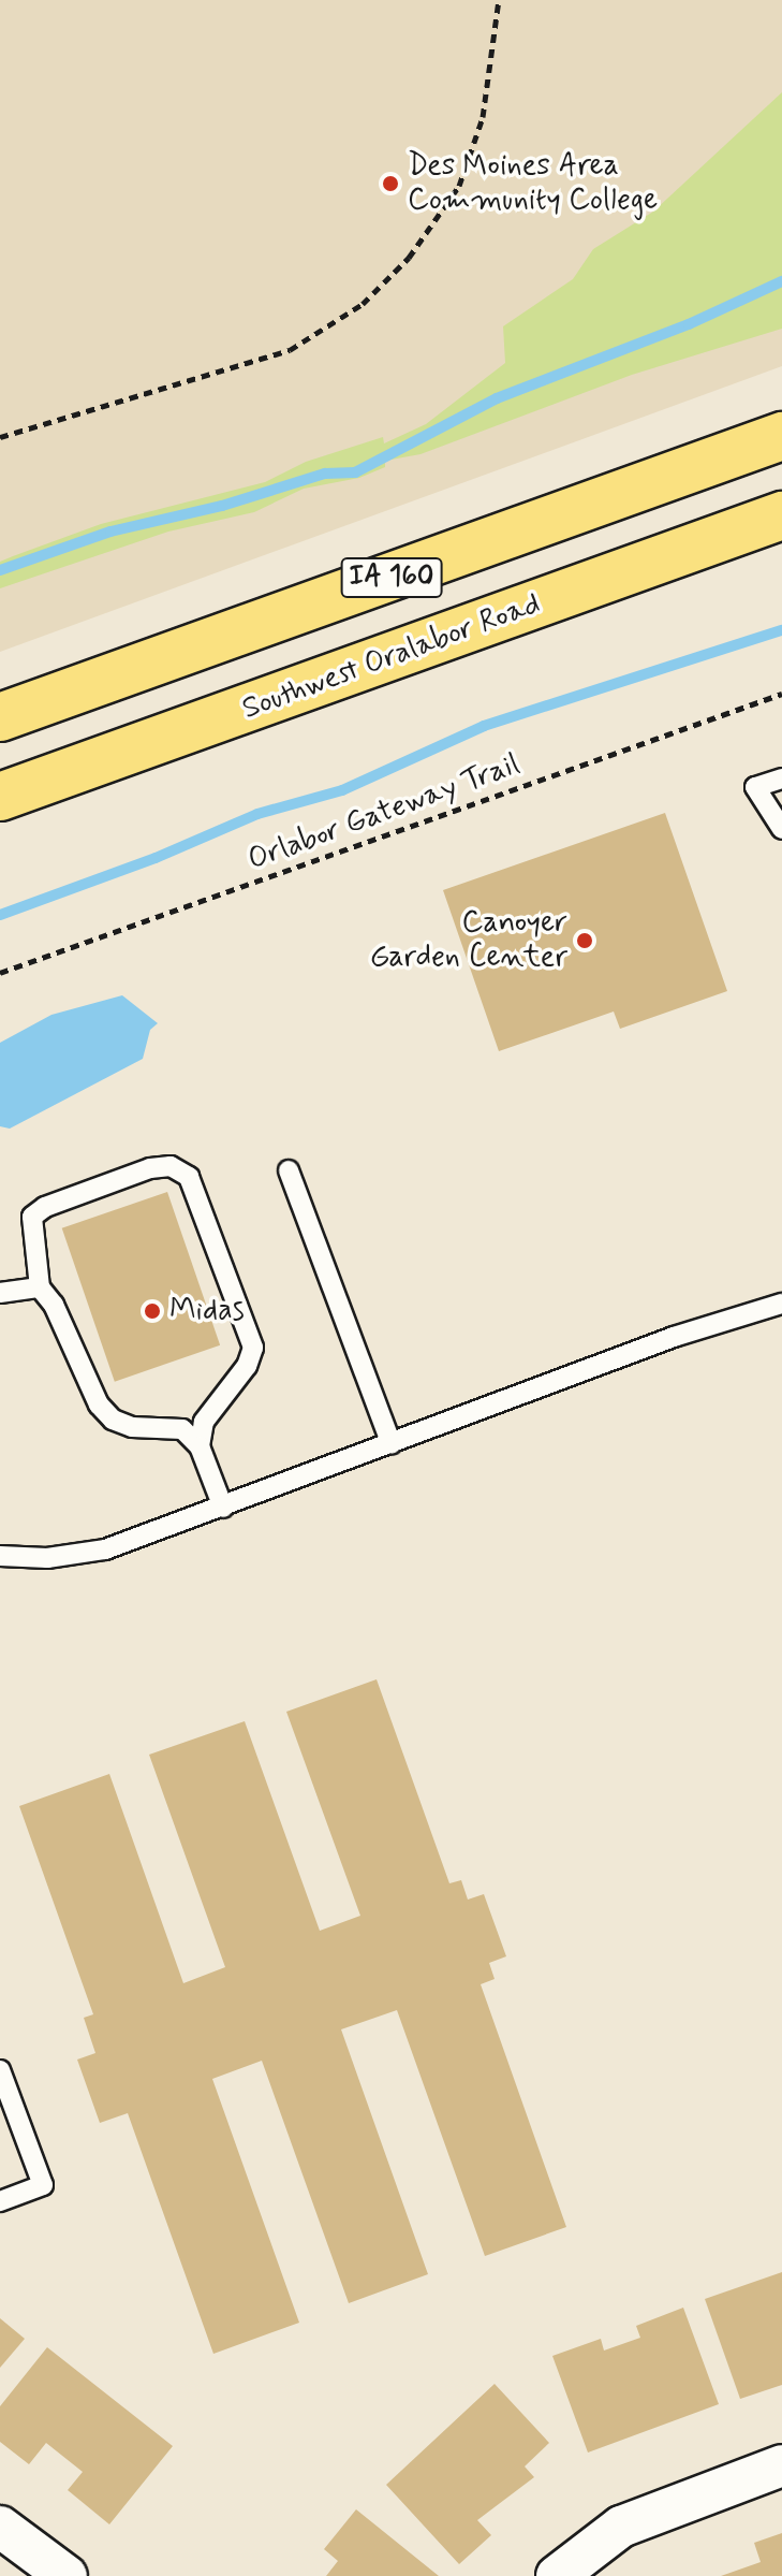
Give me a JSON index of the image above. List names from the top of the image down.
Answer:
{
  "streets": {
    "main road": ["IA 160", "Southwest Oralabor Road"],
    "path": ["Orlabor Gateway Trail"]
  },
  "places": ["Des Moines Area Community College", "Canoyer Garden Center", "Midas"]
}
